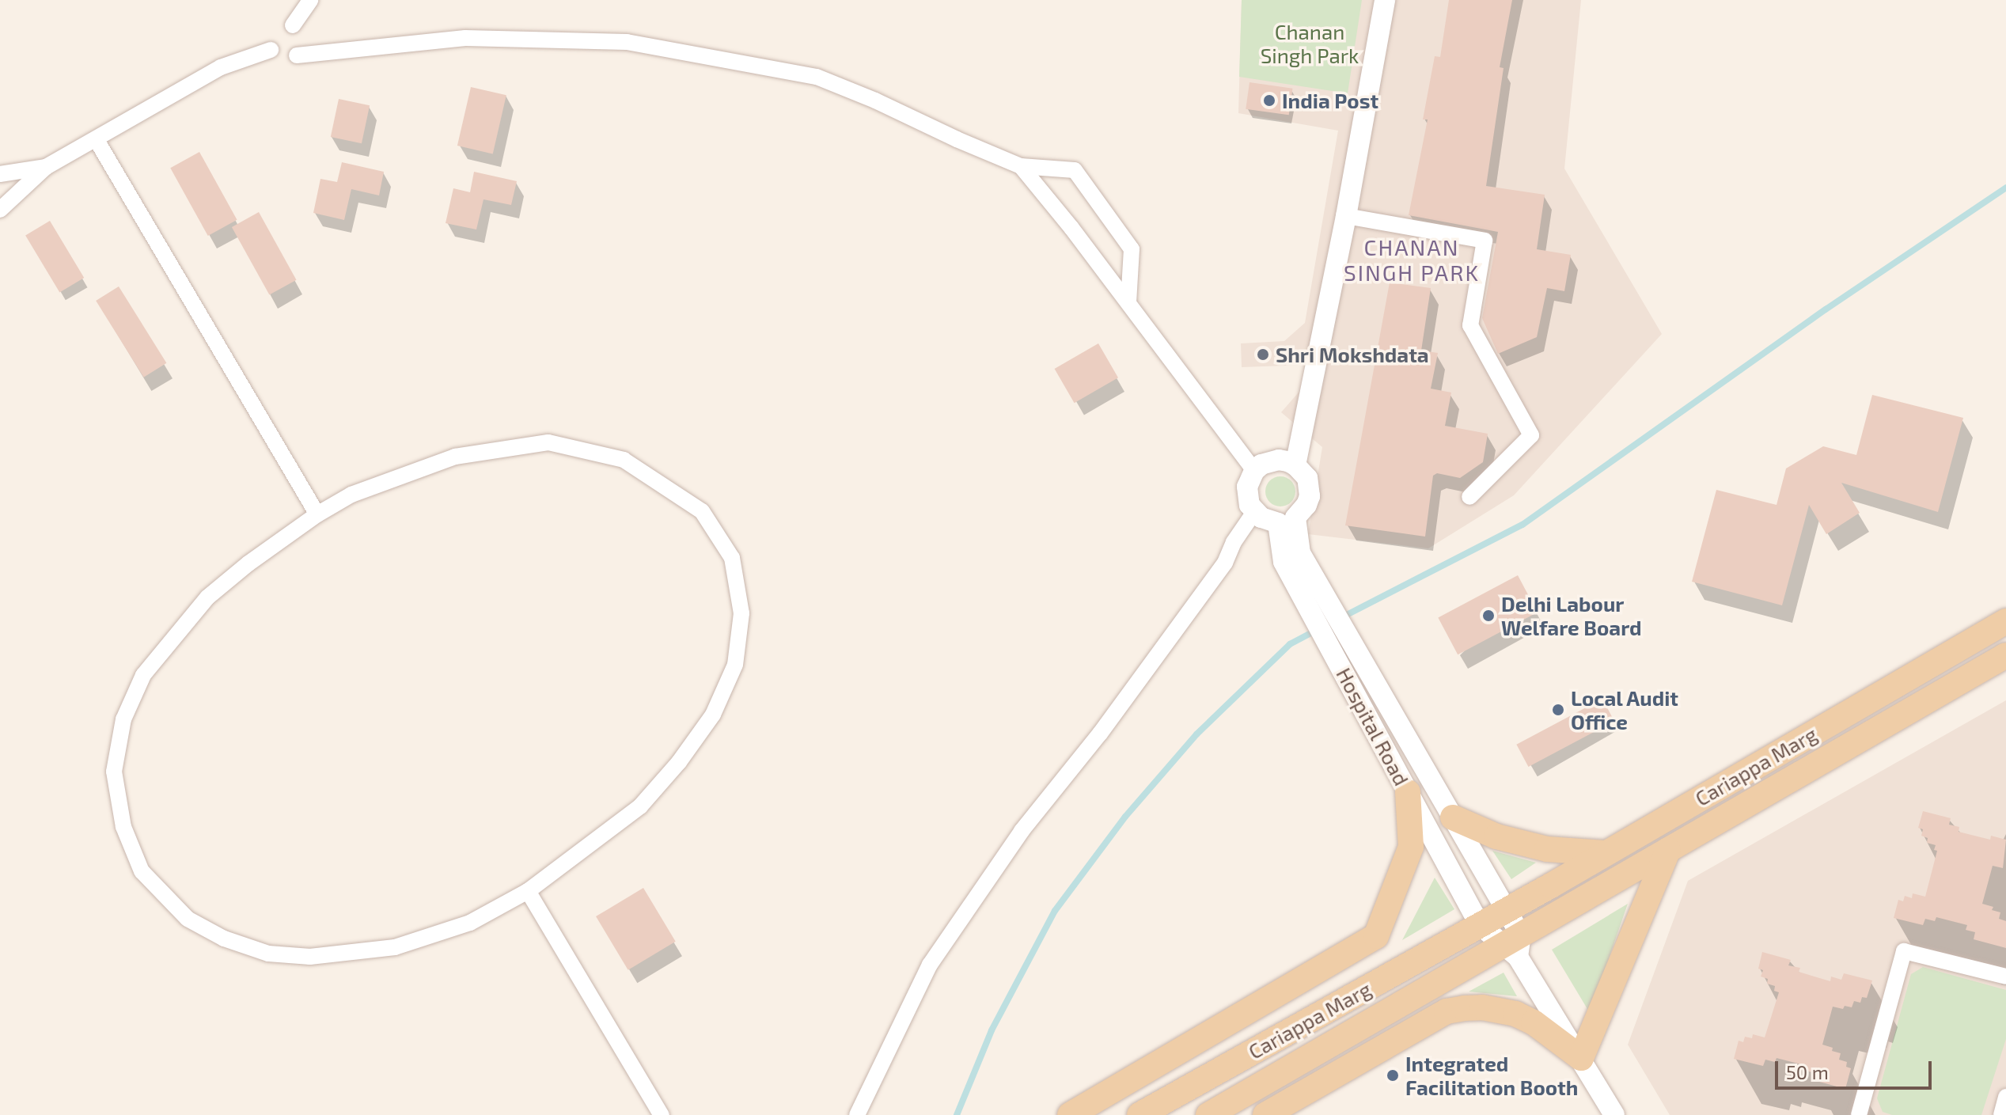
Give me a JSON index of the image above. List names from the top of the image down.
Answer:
{
  "streets": {
    "main road": ["Cariappa Marg"],
    "street": ["Hospital Road"]
  },
  "crossings": [
    ["Hospital Road", "Cariappa Marg"]
  ],
  "districts": ["CHANAN SINGH PARK"],
  "parks": ["Chanan Singh Park"],
  "places": [
    "India Post",
    "Shri Mokshdata",
    "Delhi Labour Welfare Board",
    "Local Audit Office",
    "Integrated Facilitation Booth"
  ],
  "scale_bar": "50 m"
}
